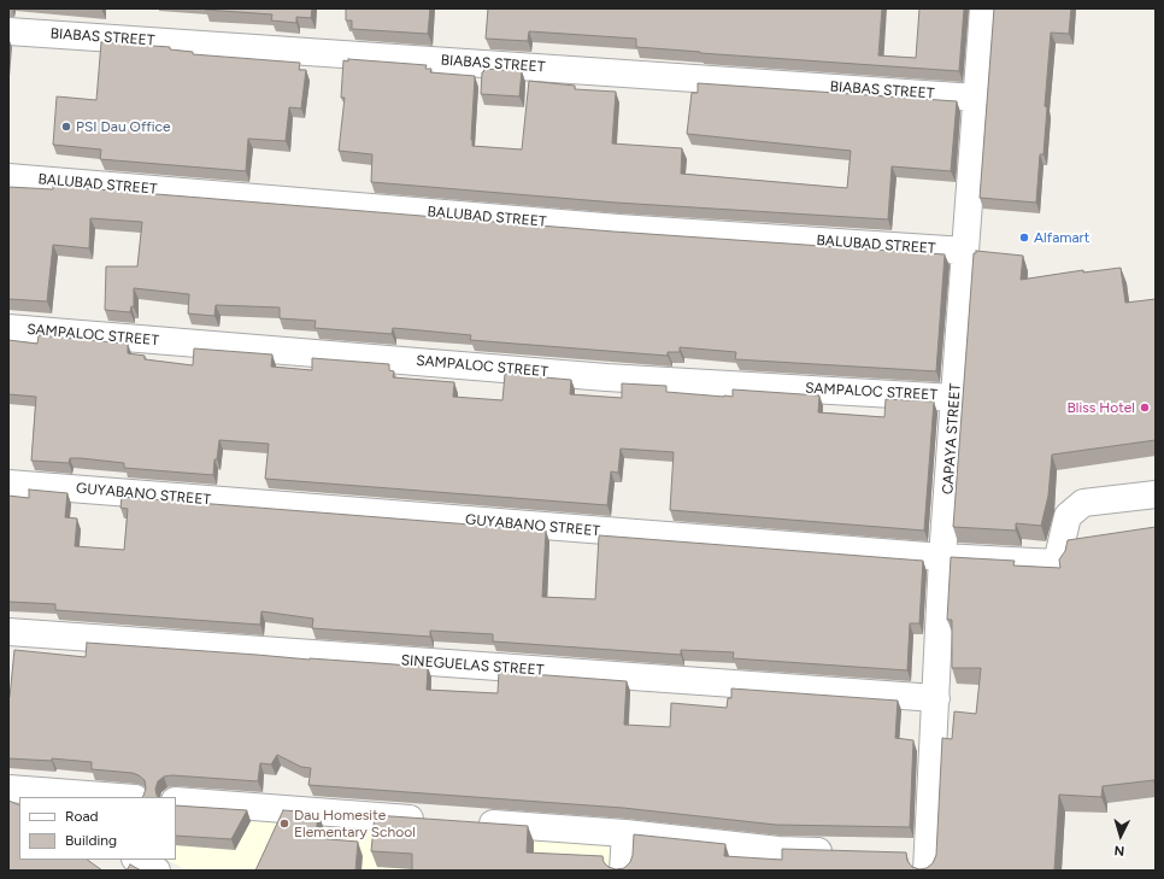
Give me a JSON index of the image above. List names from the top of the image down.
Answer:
{
  "streets": {
    "street": [
      "BIABAS STREET",
      "BALUBAD STREET",
      "SAMPALOC STREET",
      "CAPAYA STREET",
      "GUYABANO STREET",
      "SINEGUELAS STREET"
    ]
  },
  "crossings": [
    ["BIABAS STREET", "CAPAYA STREET"],
    ["BALUBAD STREET", "CAPAYA STREET"],
    ["SAMPALOC STREET", "CAPAYA STREET"],
    ["CAPAYA STREET", "GUYABANO STREET"],
    ["CAPAYA STREET", "SINEGUELAS STREET"]
  ],
  "places": [
    "PSI Dau Office",
    "Alfamart",
    "Bliss Hotel",
    "Dau Homesite Elementary School"
  ],
  "legend": ["Road", "Building"],
  "north": "bottom"
}
